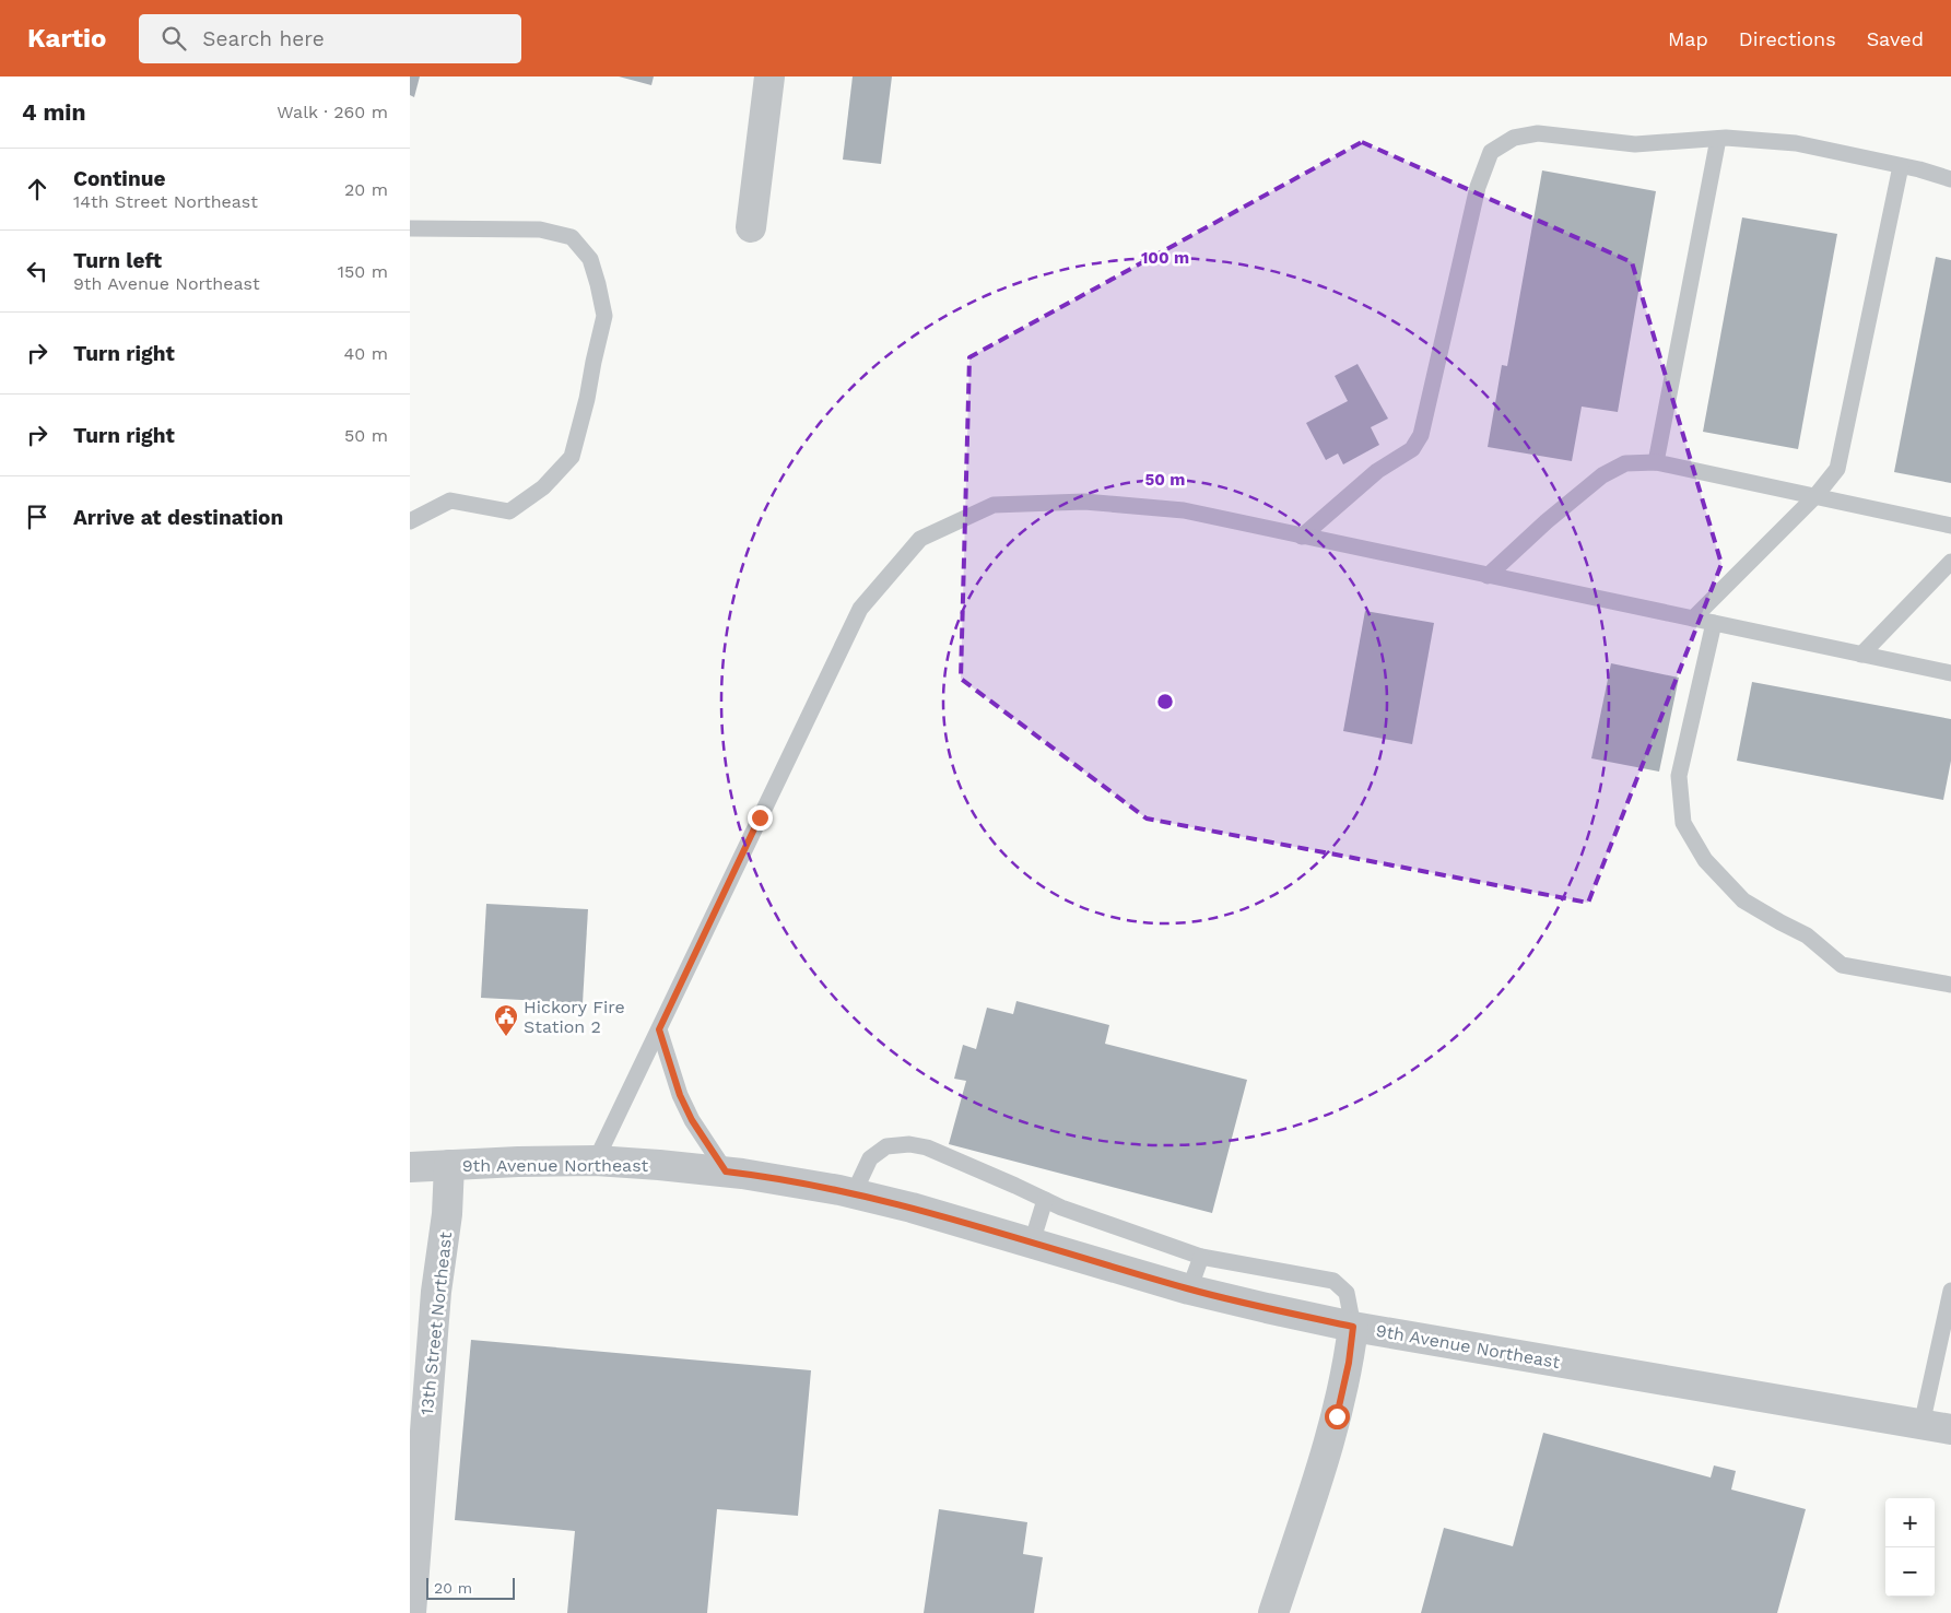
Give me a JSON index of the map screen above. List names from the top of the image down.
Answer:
{
  "streets": {
    "street": ["9th Avenue Northeast", "13th Street Northeast"]
  },
  "crossings": [
    ["9th Avenue Northeast", "13th Street Northeast"]
  ],
  "places": {
    "public building": ["Hickory Fire Station 2"]
  },
  "scale_bar": "20 m",
  "page": {
    "header": "Kartio",
    "search": "Search here",
    "nav": ["Map", "Directions", "Saved"],
    "heading": ["4 min", "Walk · 260 m"],
    "list": [
      ["Continue", "14th Street Northeast", "20 m"],
      ["Turn left", "9th Avenue Northeast", "150 m"],
      ["Turn right", "40 m"],
      ["Turn right", "50 m"],
      "Arrive at destination"
    ],
    "map_buttons": ["+", "−"],
    "scale": "20 m"
  },
  "rings": ["100 m", "50 m"]
}
